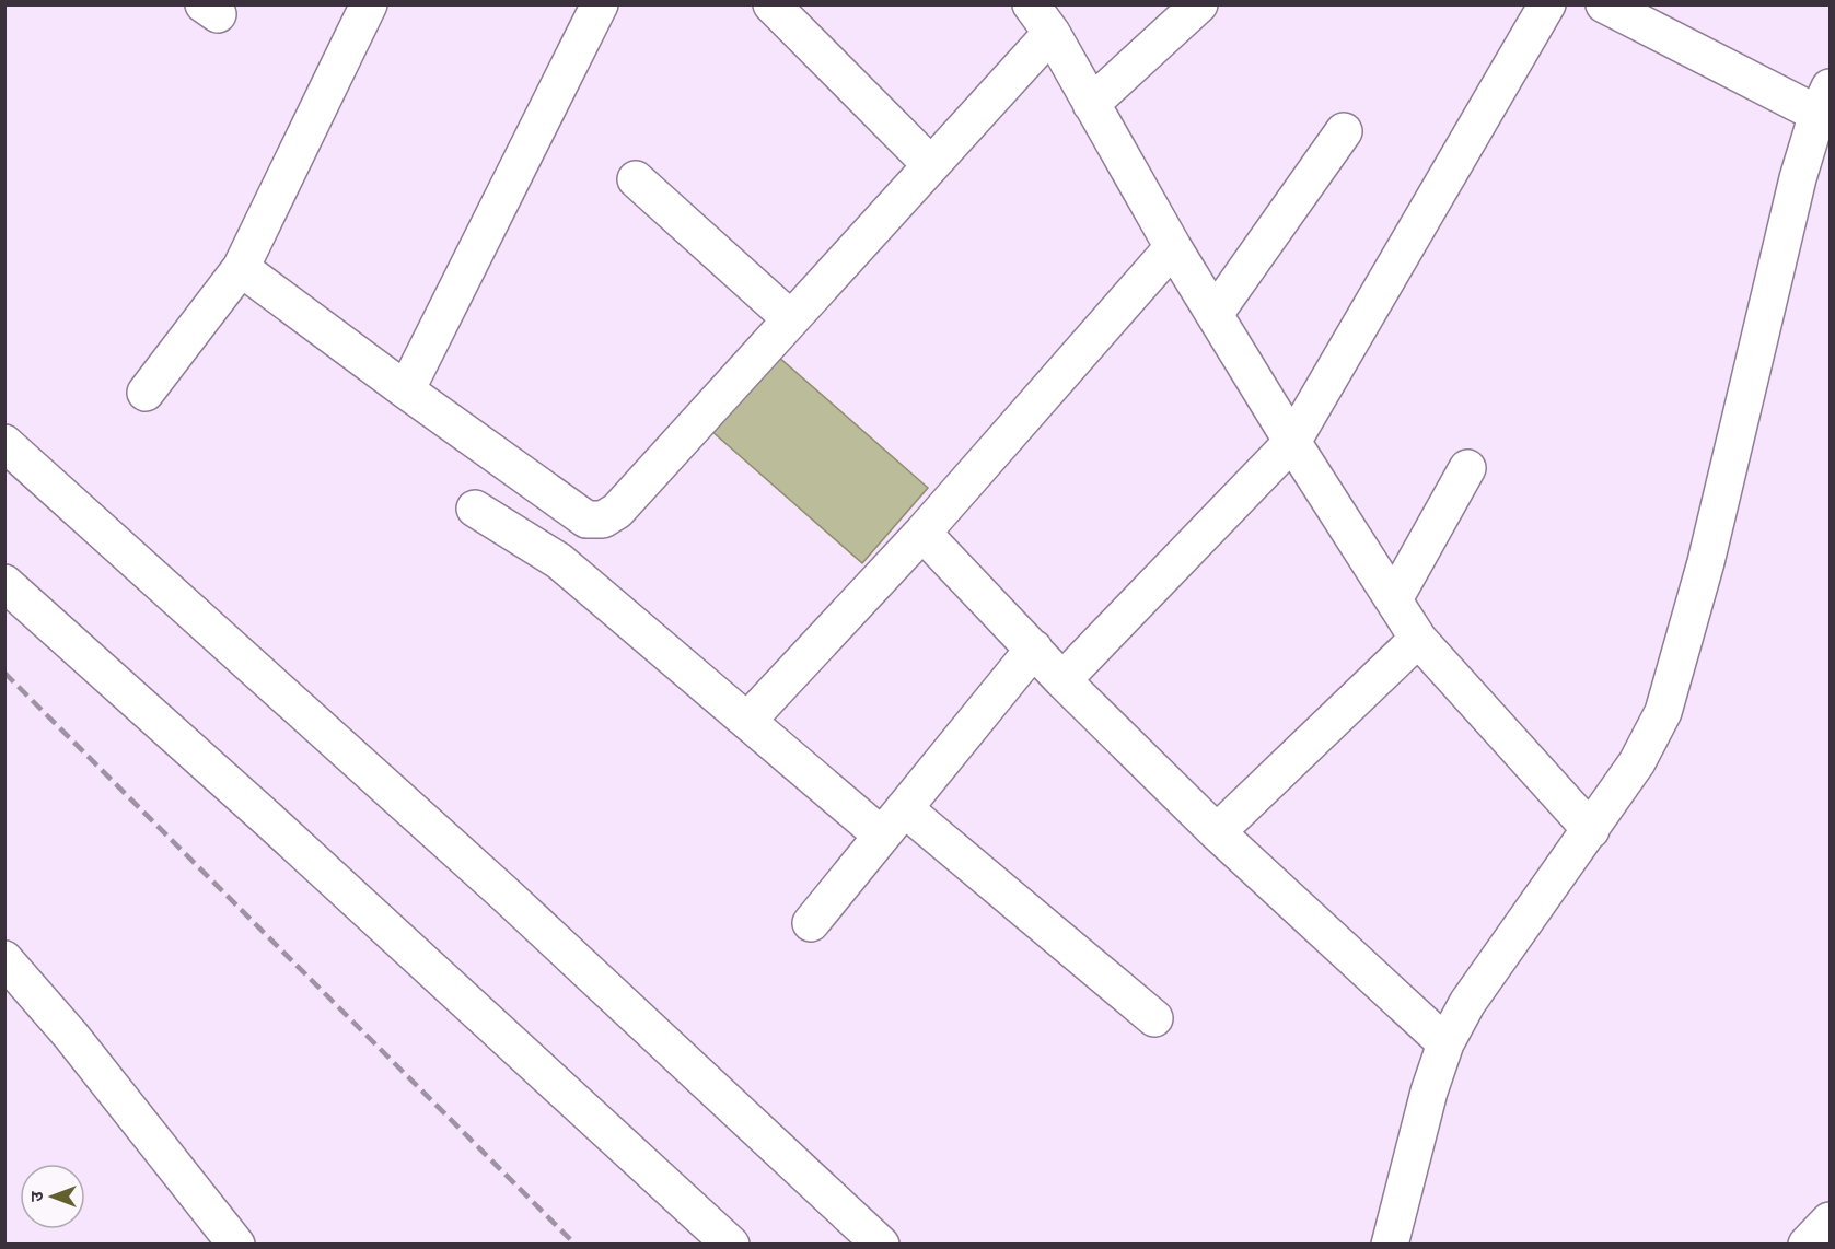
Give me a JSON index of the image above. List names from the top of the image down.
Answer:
{
  "north": "left"
}
